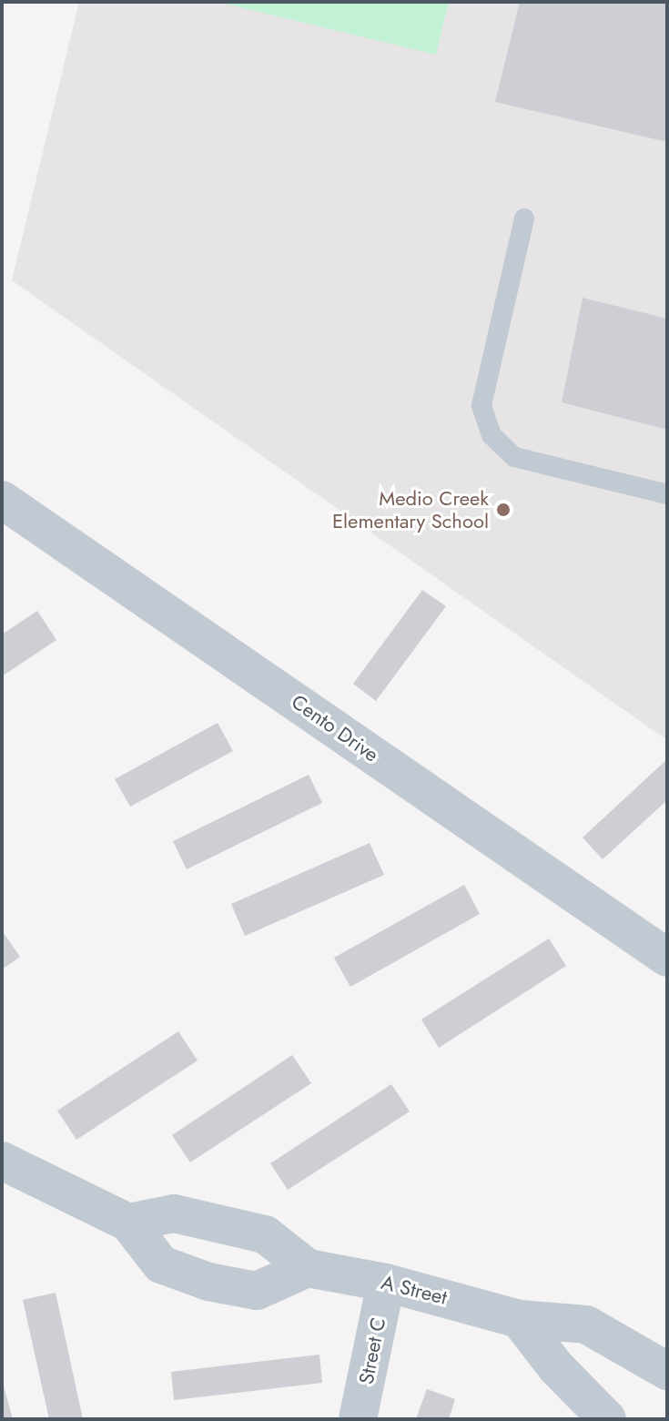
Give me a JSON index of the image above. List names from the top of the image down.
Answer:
{
  "streets": {
    "street": ["Cento Drive", "A Street", "Street C"]
  },
  "crossings": [
    ["A Street", "Street C"]
  ],
  "places": ["Medio Creek Elementary School"]
}
